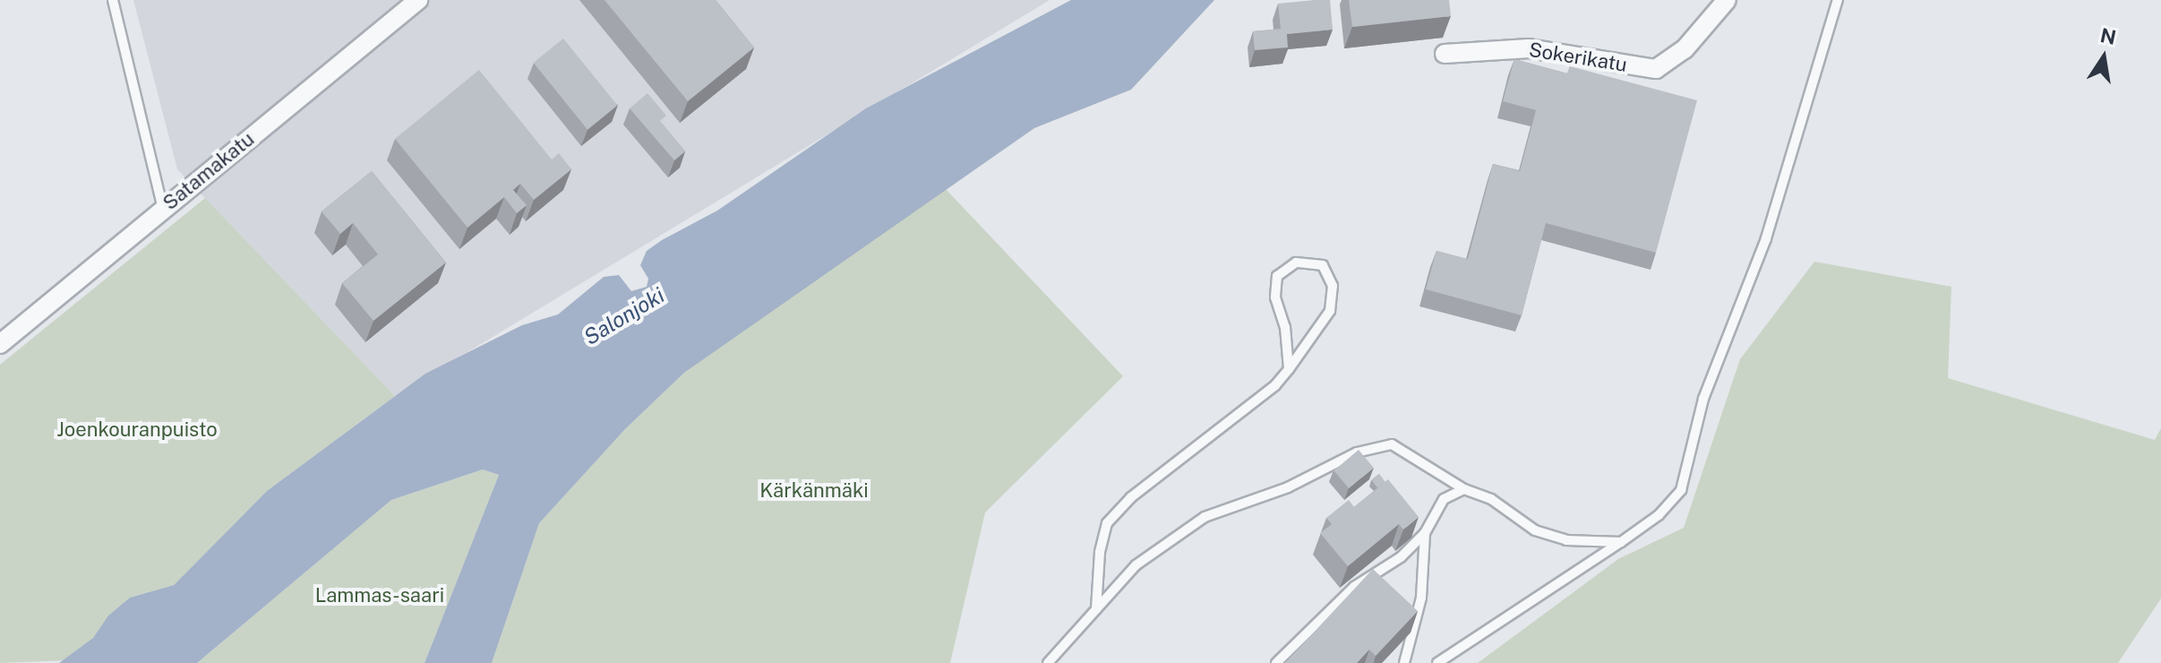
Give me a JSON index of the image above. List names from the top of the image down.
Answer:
{
  "streets": {
    "street": ["Sokerikatu", "Satamakatu"]
  },
  "water": ["Salonjoki"],
  "parks": ["Joenkouranpuisto", "Kärkänmäki", "Lammas-saari"],
  "north": "top"
}
